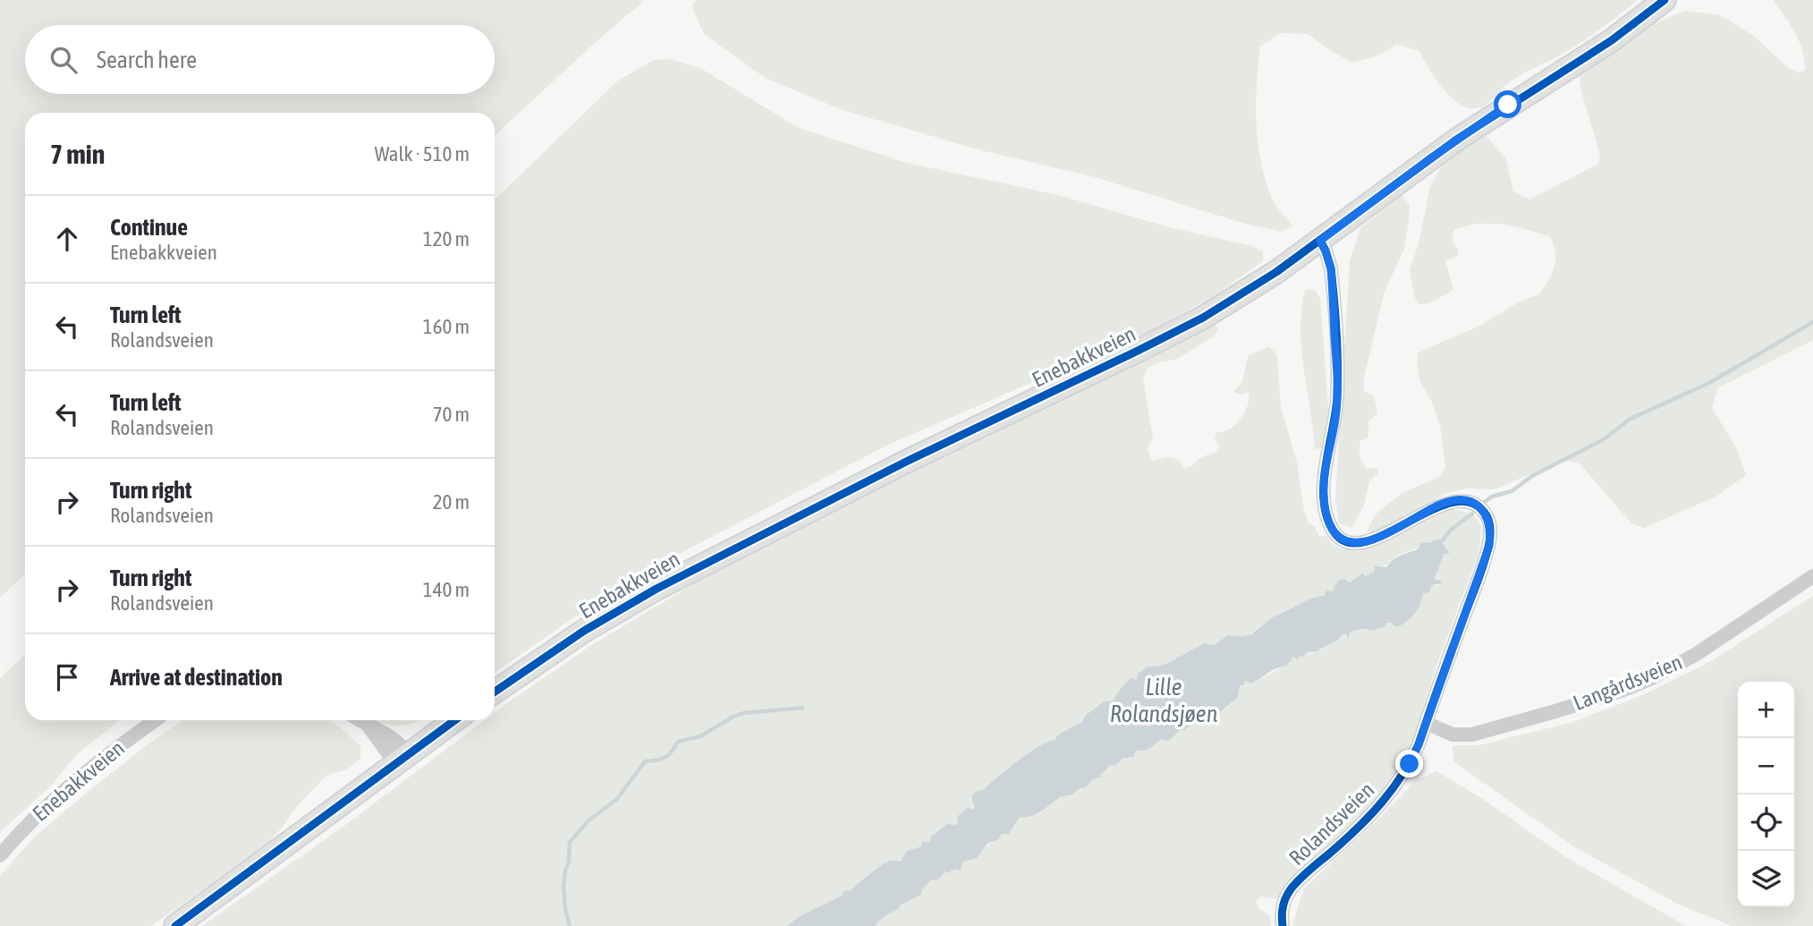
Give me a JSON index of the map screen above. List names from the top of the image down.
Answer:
{
  "streets": {
    "main road": ["Enebakkveien"],
    "street": ["Langårdsveien", "Rolandsveien"]
  },
  "crossings": [
    ["Enebakkveien", "Rolandsveien"],
    ["Langårdsveien", "Rolandsveien"]
  ],
  "water": ["Lille Rolandsjøen"],
  "page": {
    "search": "Search here",
    "heading": ["7 min", "Walk · 510 m"],
    "list": [
      ["Continue", "Enebakkveien", "120 m"],
      ["Turn left", "Rolandsveien", "160 m"],
      ["Turn left", "Rolandsveien", "70 m"],
      ["Turn right", "Rolandsveien", "20 m"],
      ["Turn right", "Rolandsveien", "140 m"],
      "Arrive at destination"
    ],
    "map_buttons": ["+", "−"]
  }
}
